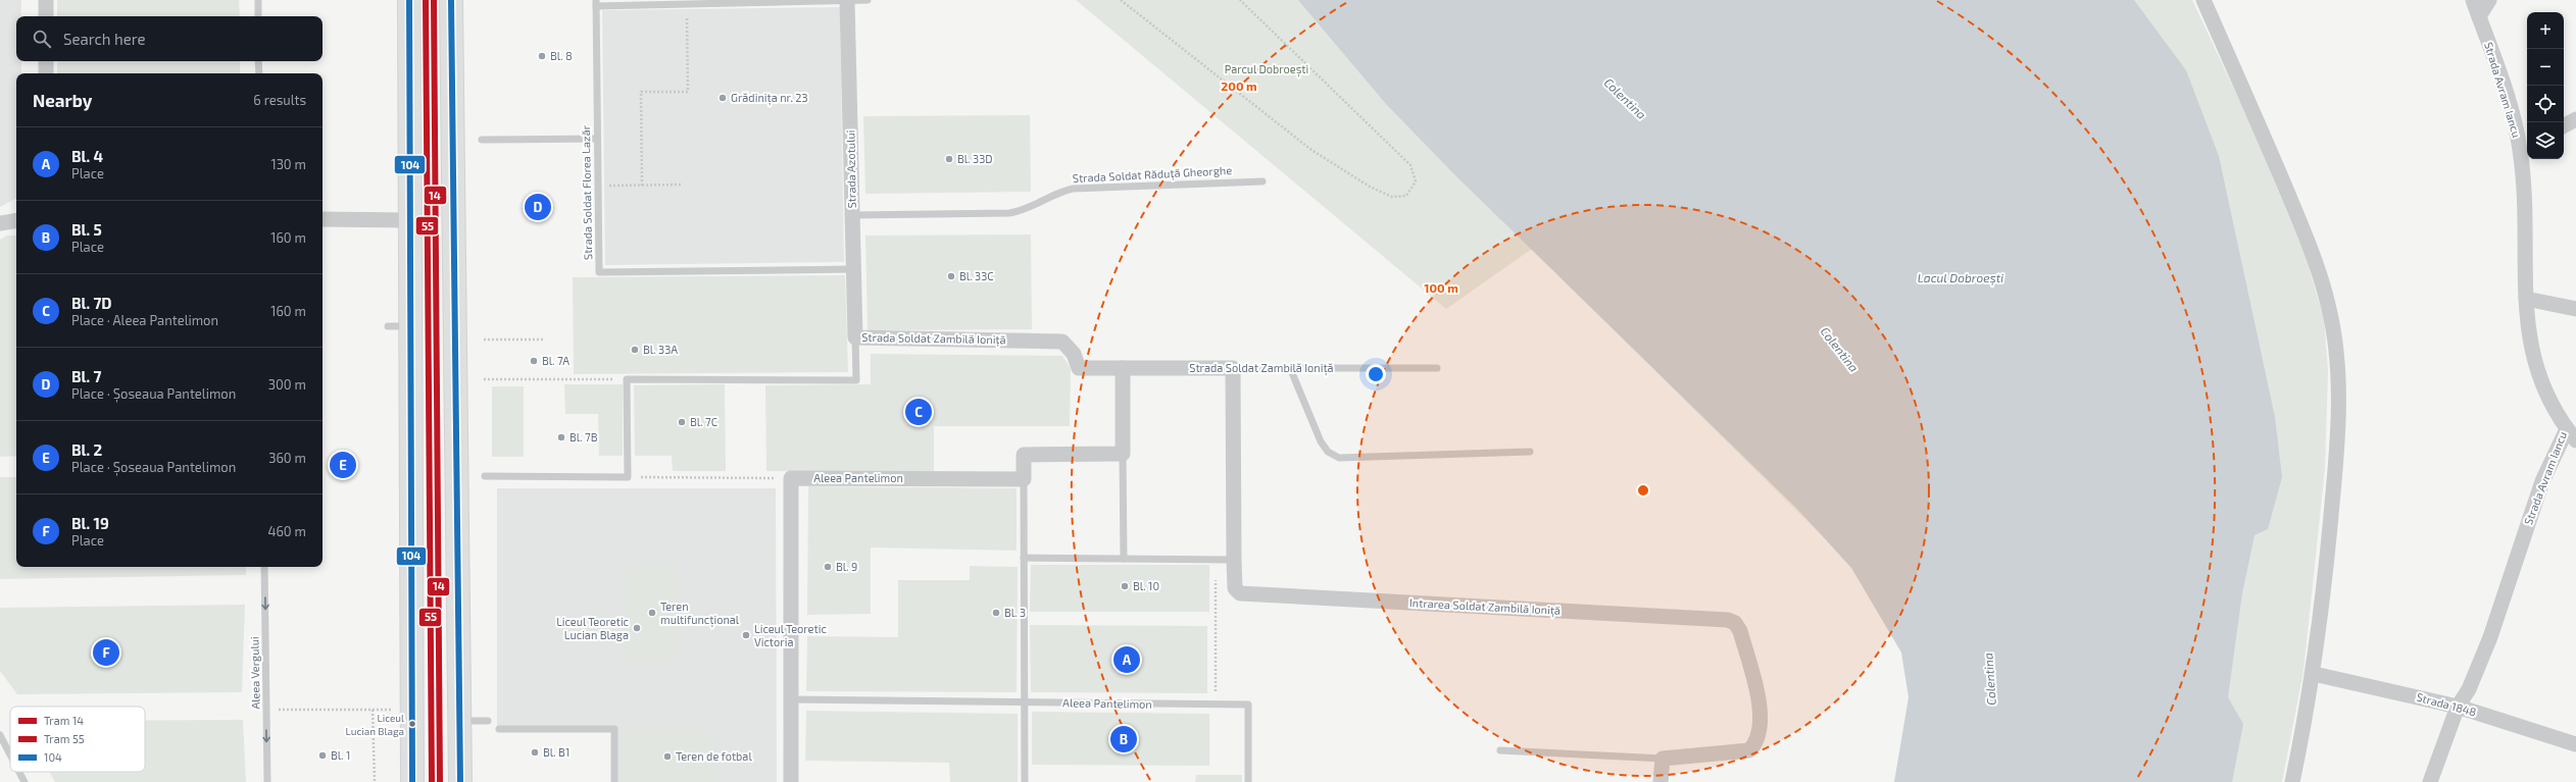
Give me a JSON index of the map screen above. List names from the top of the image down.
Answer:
{
  "streets": {
    "street": [
      "Strada Avram Iancu",
      "Strada Azotului",
      "Strada Soldat Zambilă Ioniță",
      "Aleea Pantelimon",
      "Intrarea Soldat Zambilă Ioniță",
      "Strada 1848"
    ],
    "lane": ["Strada Soldat Răduță Gheorghe", "Strada Soldat Florea Lazăr", "Aleea Vergului"]
  },
  "crossings": [
    ["Strada Avram Iancu", "Strada 1848"],
    ["Strada Azotului", "Strada Soldat Răduță Gheorghe"],
    ["Strada Azotului", "Strada Soldat Florea Lazăr"],
    ["Strada Azotului", "Strada Soldat Zambilă Ioniță"],
    ["Strada Soldat Zambilă Ioniță", "Intrarea Soldat Zambilă Ioniță"]
  ],
  "one_way": ["Aleea Vergului"],
  "water": ["Colentina", "Lacul Dobroești"],
  "parks": ["Parcul Dobroești"],
  "places": [
    "Bl. 8",
    "Grădinița nr. 23",
    "Bl. 33D",
    "Bl. 33C",
    "Bl. 33A",
    "Bl. 7A",
    "Bl. 7C",
    "Bl. 7B",
    "Bl. 9",
    "Bl. 10",
    "Teren multifuncțional",
    "Bl. 3",
    "Liceul Teoretic Lucian Blaga",
    "Liceul Teoretic Victoria",
    "Liceul Lucian Blaga",
    "Bl. B1",
    "Bl. 1",
    "Teren de fotbal"
  ],
  "lines": ["tram line 14", "tram line 55", "transit line 104"],
  "legend": ["Tram 14", "Tram 55", "104"],
  "page": {
    "map_buttons": ["+", "−"],
    "search": "Search here",
    "heading": ["Nearby", "6 results"],
    "list": [
      {
        "mark": "A",
        "name": "Bl. 4",
        "note": "Place",
        "value": "130 m"
      },
      {
        "mark": "B",
        "name": "Bl. 5",
        "note": "Place",
        "value": "160 m"
      },
      {
        "mark": "C",
        "name": "Bl. 7D",
        "note": "Place · Aleea Pantelimon",
        "value": "160 m"
      },
      {
        "mark": "D",
        "name": "Bl. 7",
        "note": "Place · Șoseaua Pantelimon",
        "value": "300 m"
      },
      {
        "mark": "E",
        "name": "Bl. 2",
        "note": "Place · Șoseaua Pantelimon",
        "value": "360 m"
      },
      {
        "mark": "F",
        "name": "Bl. 19",
        "note": "Place",
        "value": "460 m"
      }
    ],
    "pins": [
      "D",
      "C",
      "E",
      "F",
      "A",
      "B"
    ]
  },
  "rings": ["200 m", "100 m"]
}
